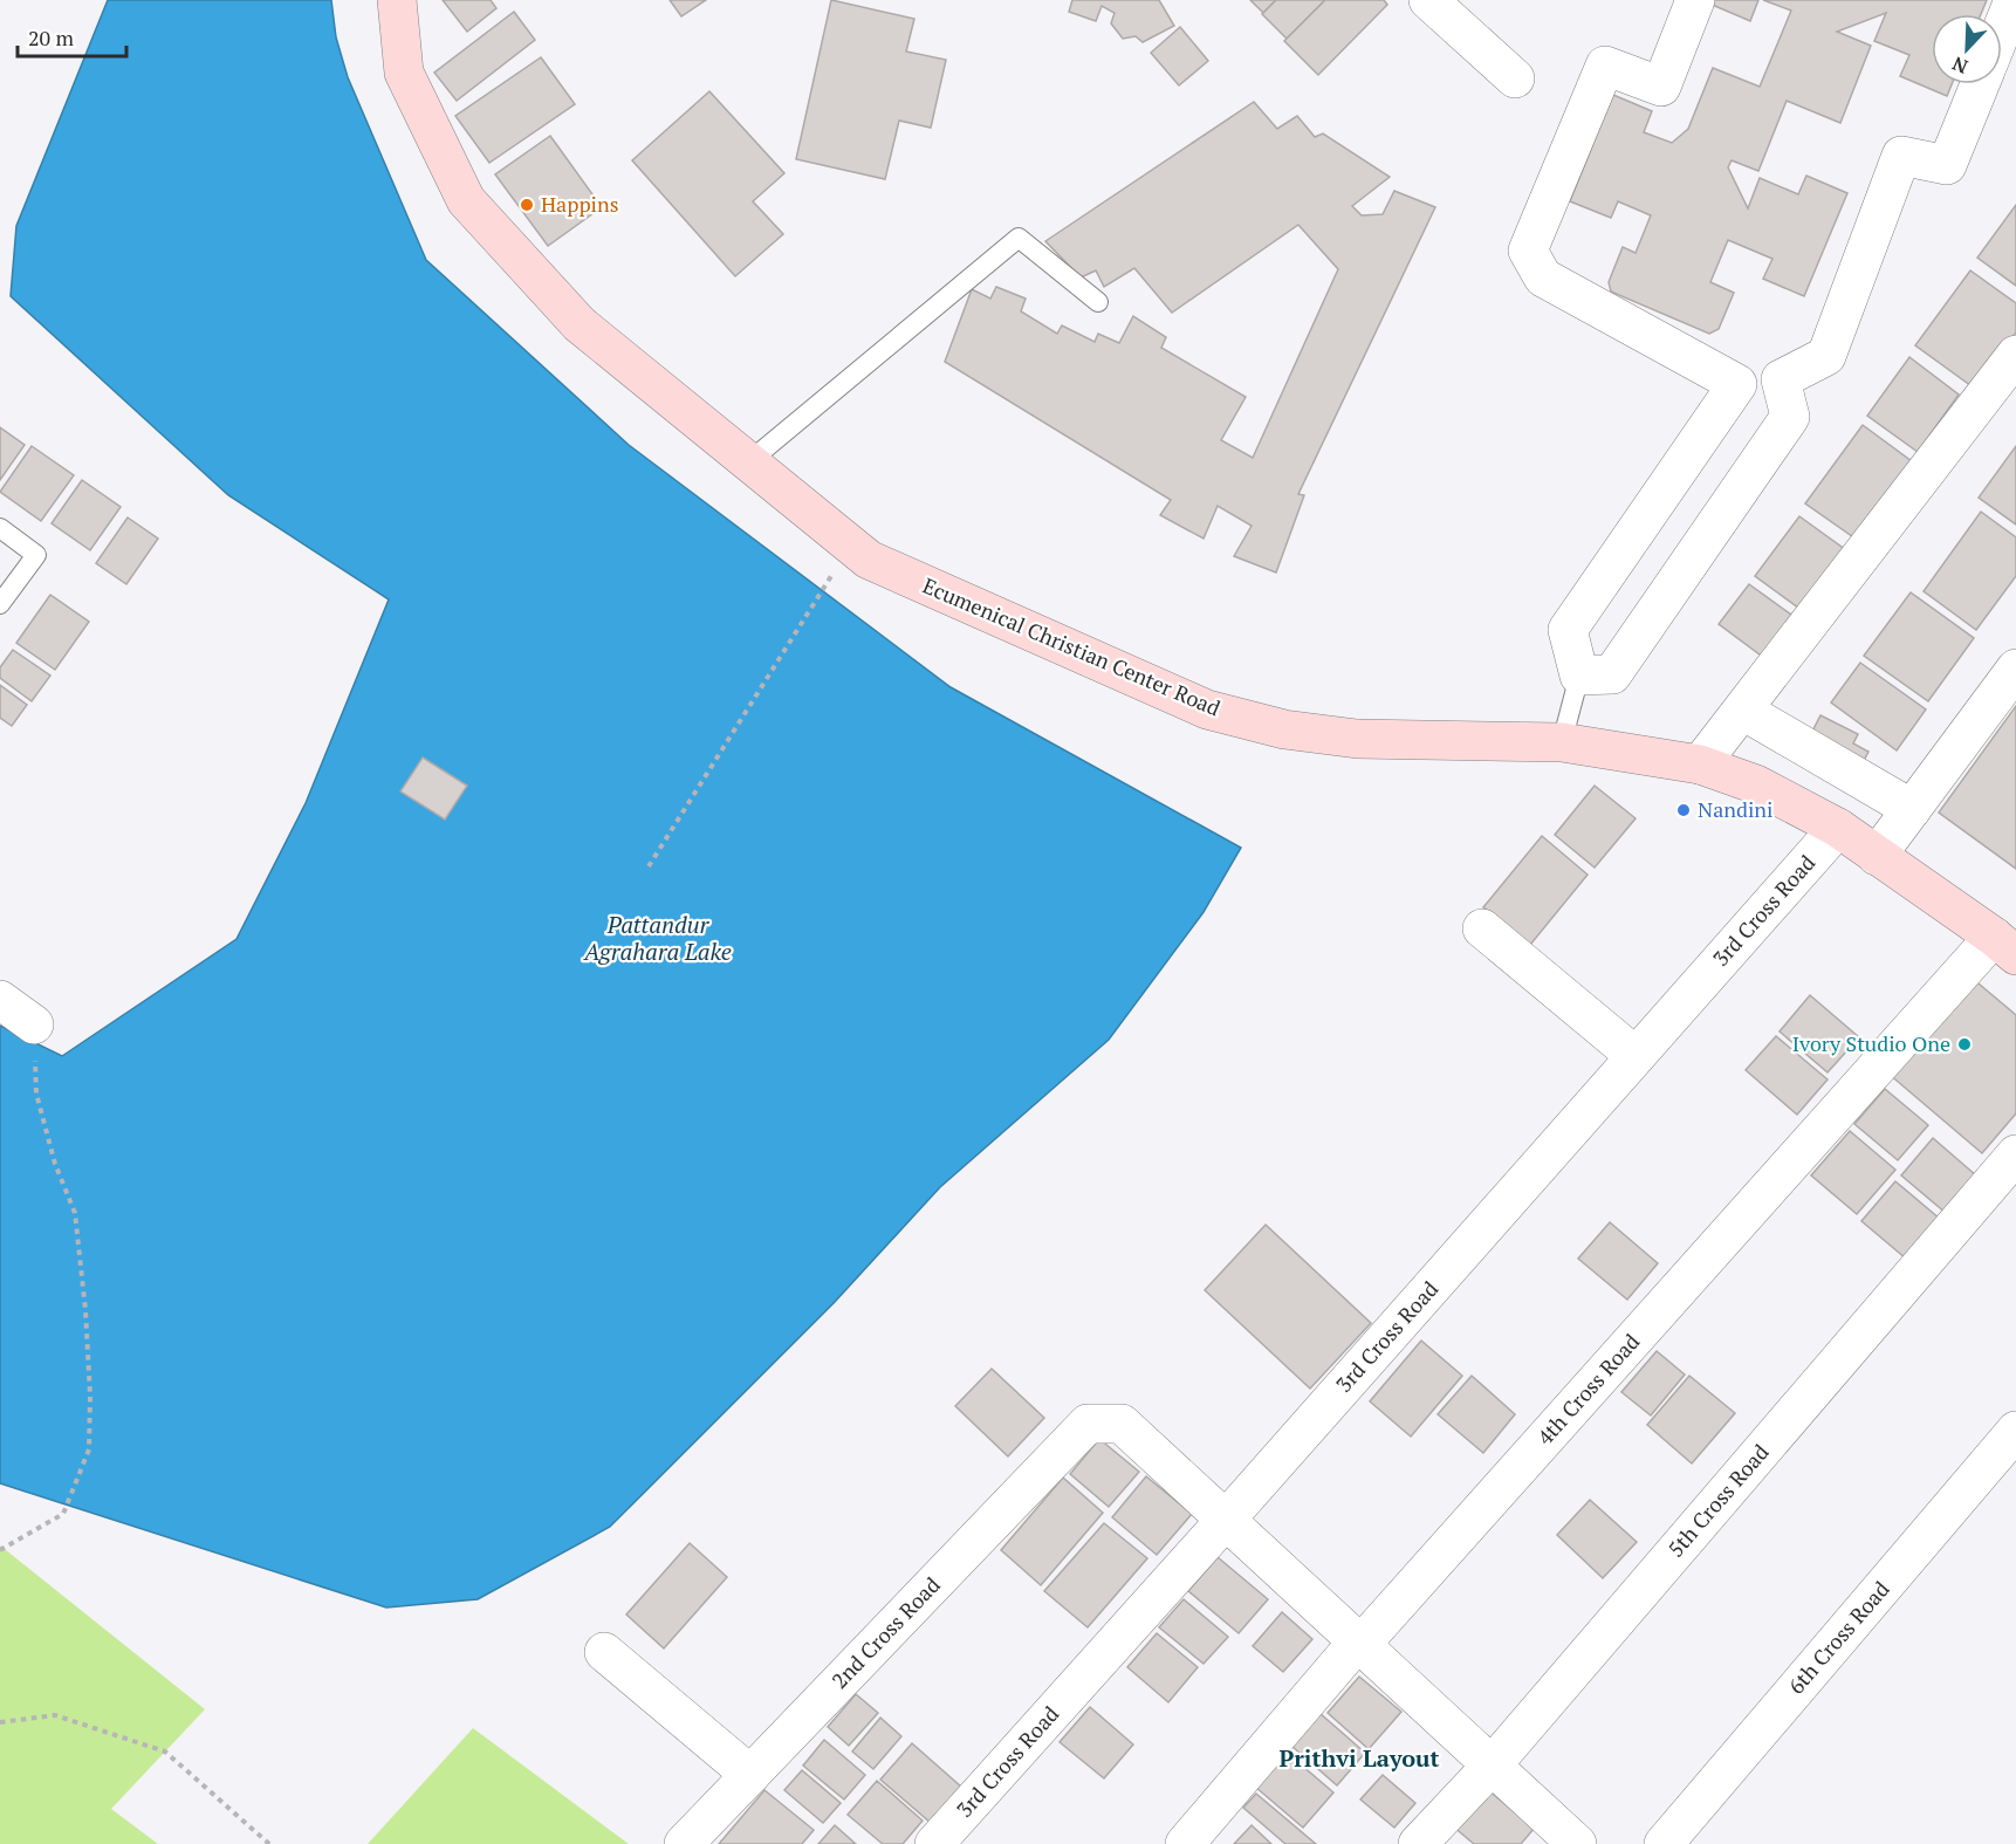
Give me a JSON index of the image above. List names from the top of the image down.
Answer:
{
  "streets": {
    "street": [
      "Ecumenical Christian Center Road",
      "3rd Cross Road",
      "4th Cross Road",
      "5th Cross Road",
      "2nd Cross Road",
      "6th Cross Road"
    ]
  },
  "crossings": [
    ["Ecumenical Christian Center Road", "3rd Cross Road"],
    ["Ecumenical Christian Center Road", "4th Cross Road"],
    ["3rd Cross Road", "2nd Cross Road"]
  ],
  "districts": ["Prithvi Layout"],
  "water": ["Pattandur Agrahara Lake"],
  "places": ["Happins", "Nandini", "Ivory Studio One"],
  "scale_bar": "20 m",
  "north": "bottom left"
}
